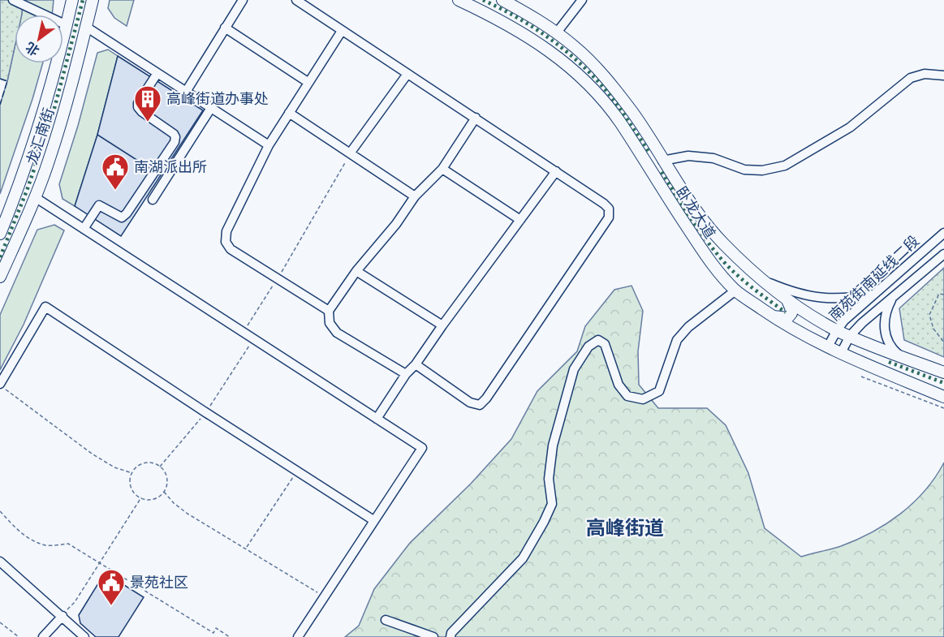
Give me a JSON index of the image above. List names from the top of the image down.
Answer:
{
  "streets": {
    "main road": ["龙汇南街", "卧龙大道"],
    "street": ["南苑街南延线二段"]
  },
  "crossings": [
    ["卧龙大道", "南苑街南延线二段"]
  ],
  "districts": ["高峰街道"],
  "places": {
    "building": ["高峰街道办事处"],
    "public building": ["南湖派出所", "景苑社区"]
  },
  "north": "bottom left"
}
